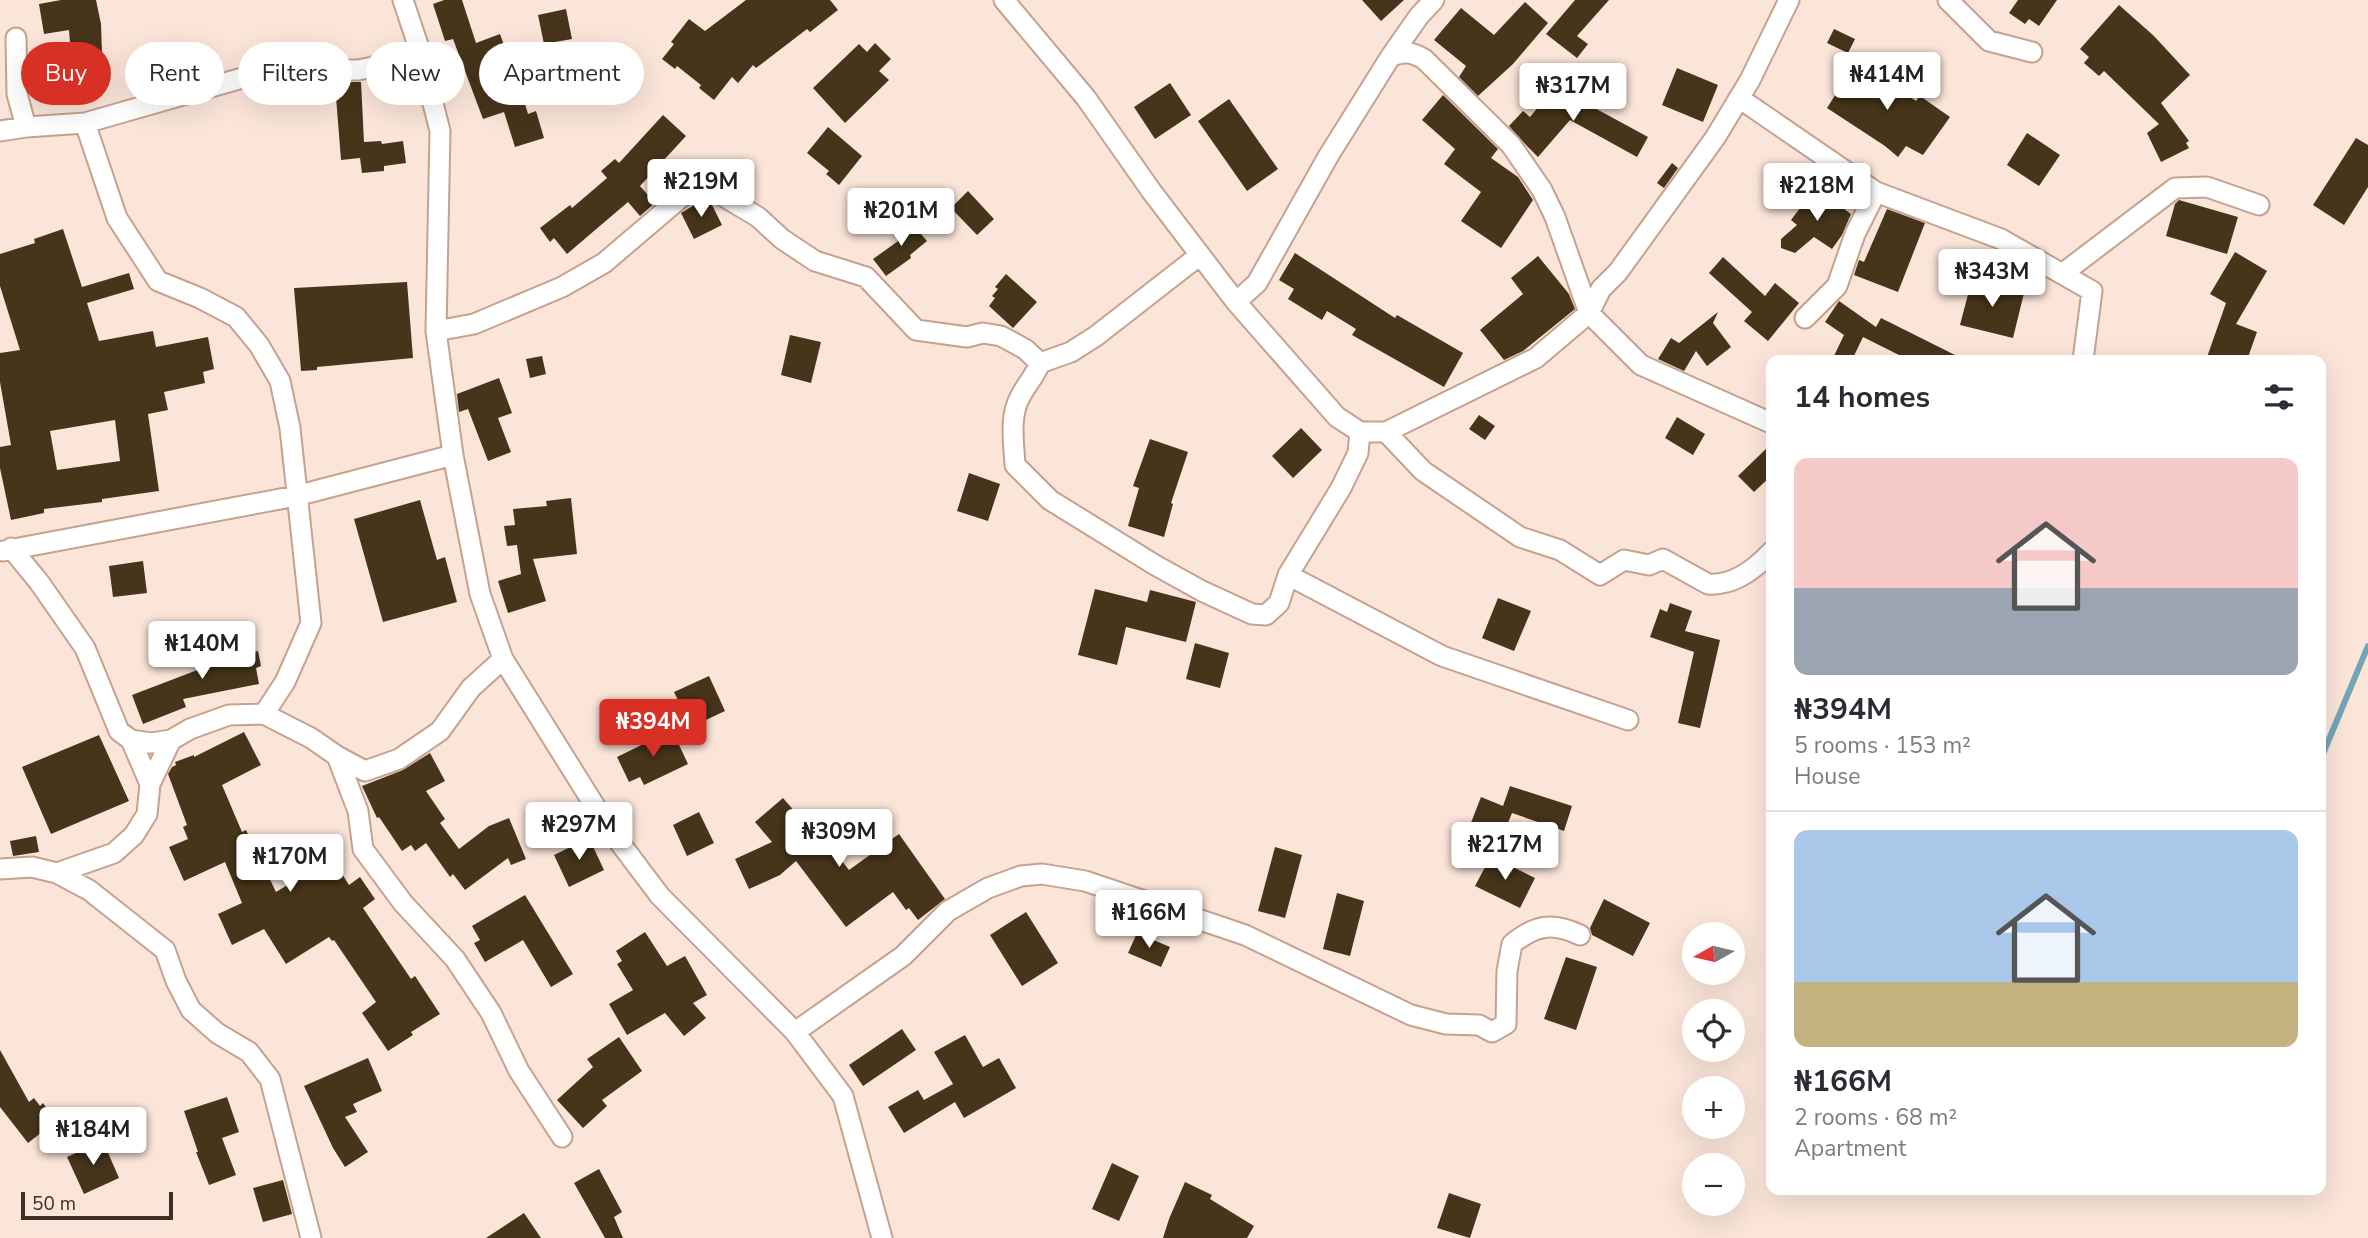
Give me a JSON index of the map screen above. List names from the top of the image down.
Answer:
{
  "scale_bar": "50 m",
  "north": "left",
  "page": {
    "chip": [
      "Buy",
      "Rent",
      "Filters",
      "New",
      "Apartment"
    ],
    "price": [
      "₦414M",
      "₦317M",
      "₦219M",
      "₦218M",
      "₦201M",
      "₦343M",
      "₦140M",
      "₦394M",
      "₦297M",
      "₦309M",
      "₦217M",
      "₦170M",
      "₦166M",
      "₦184M"
    ],
    "heading": "14 homes",
    "list": [
      {
        "name": "₦394M",
        "note": "5 rooms · 153 m² · House"
      },
      {
        "name": "₦166M",
        "note": "2 rooms · 68 m² · Apartment"
      }
    ],
    "map_buttons": ["+", "−"],
    "scale": "50 m"
  }
}
